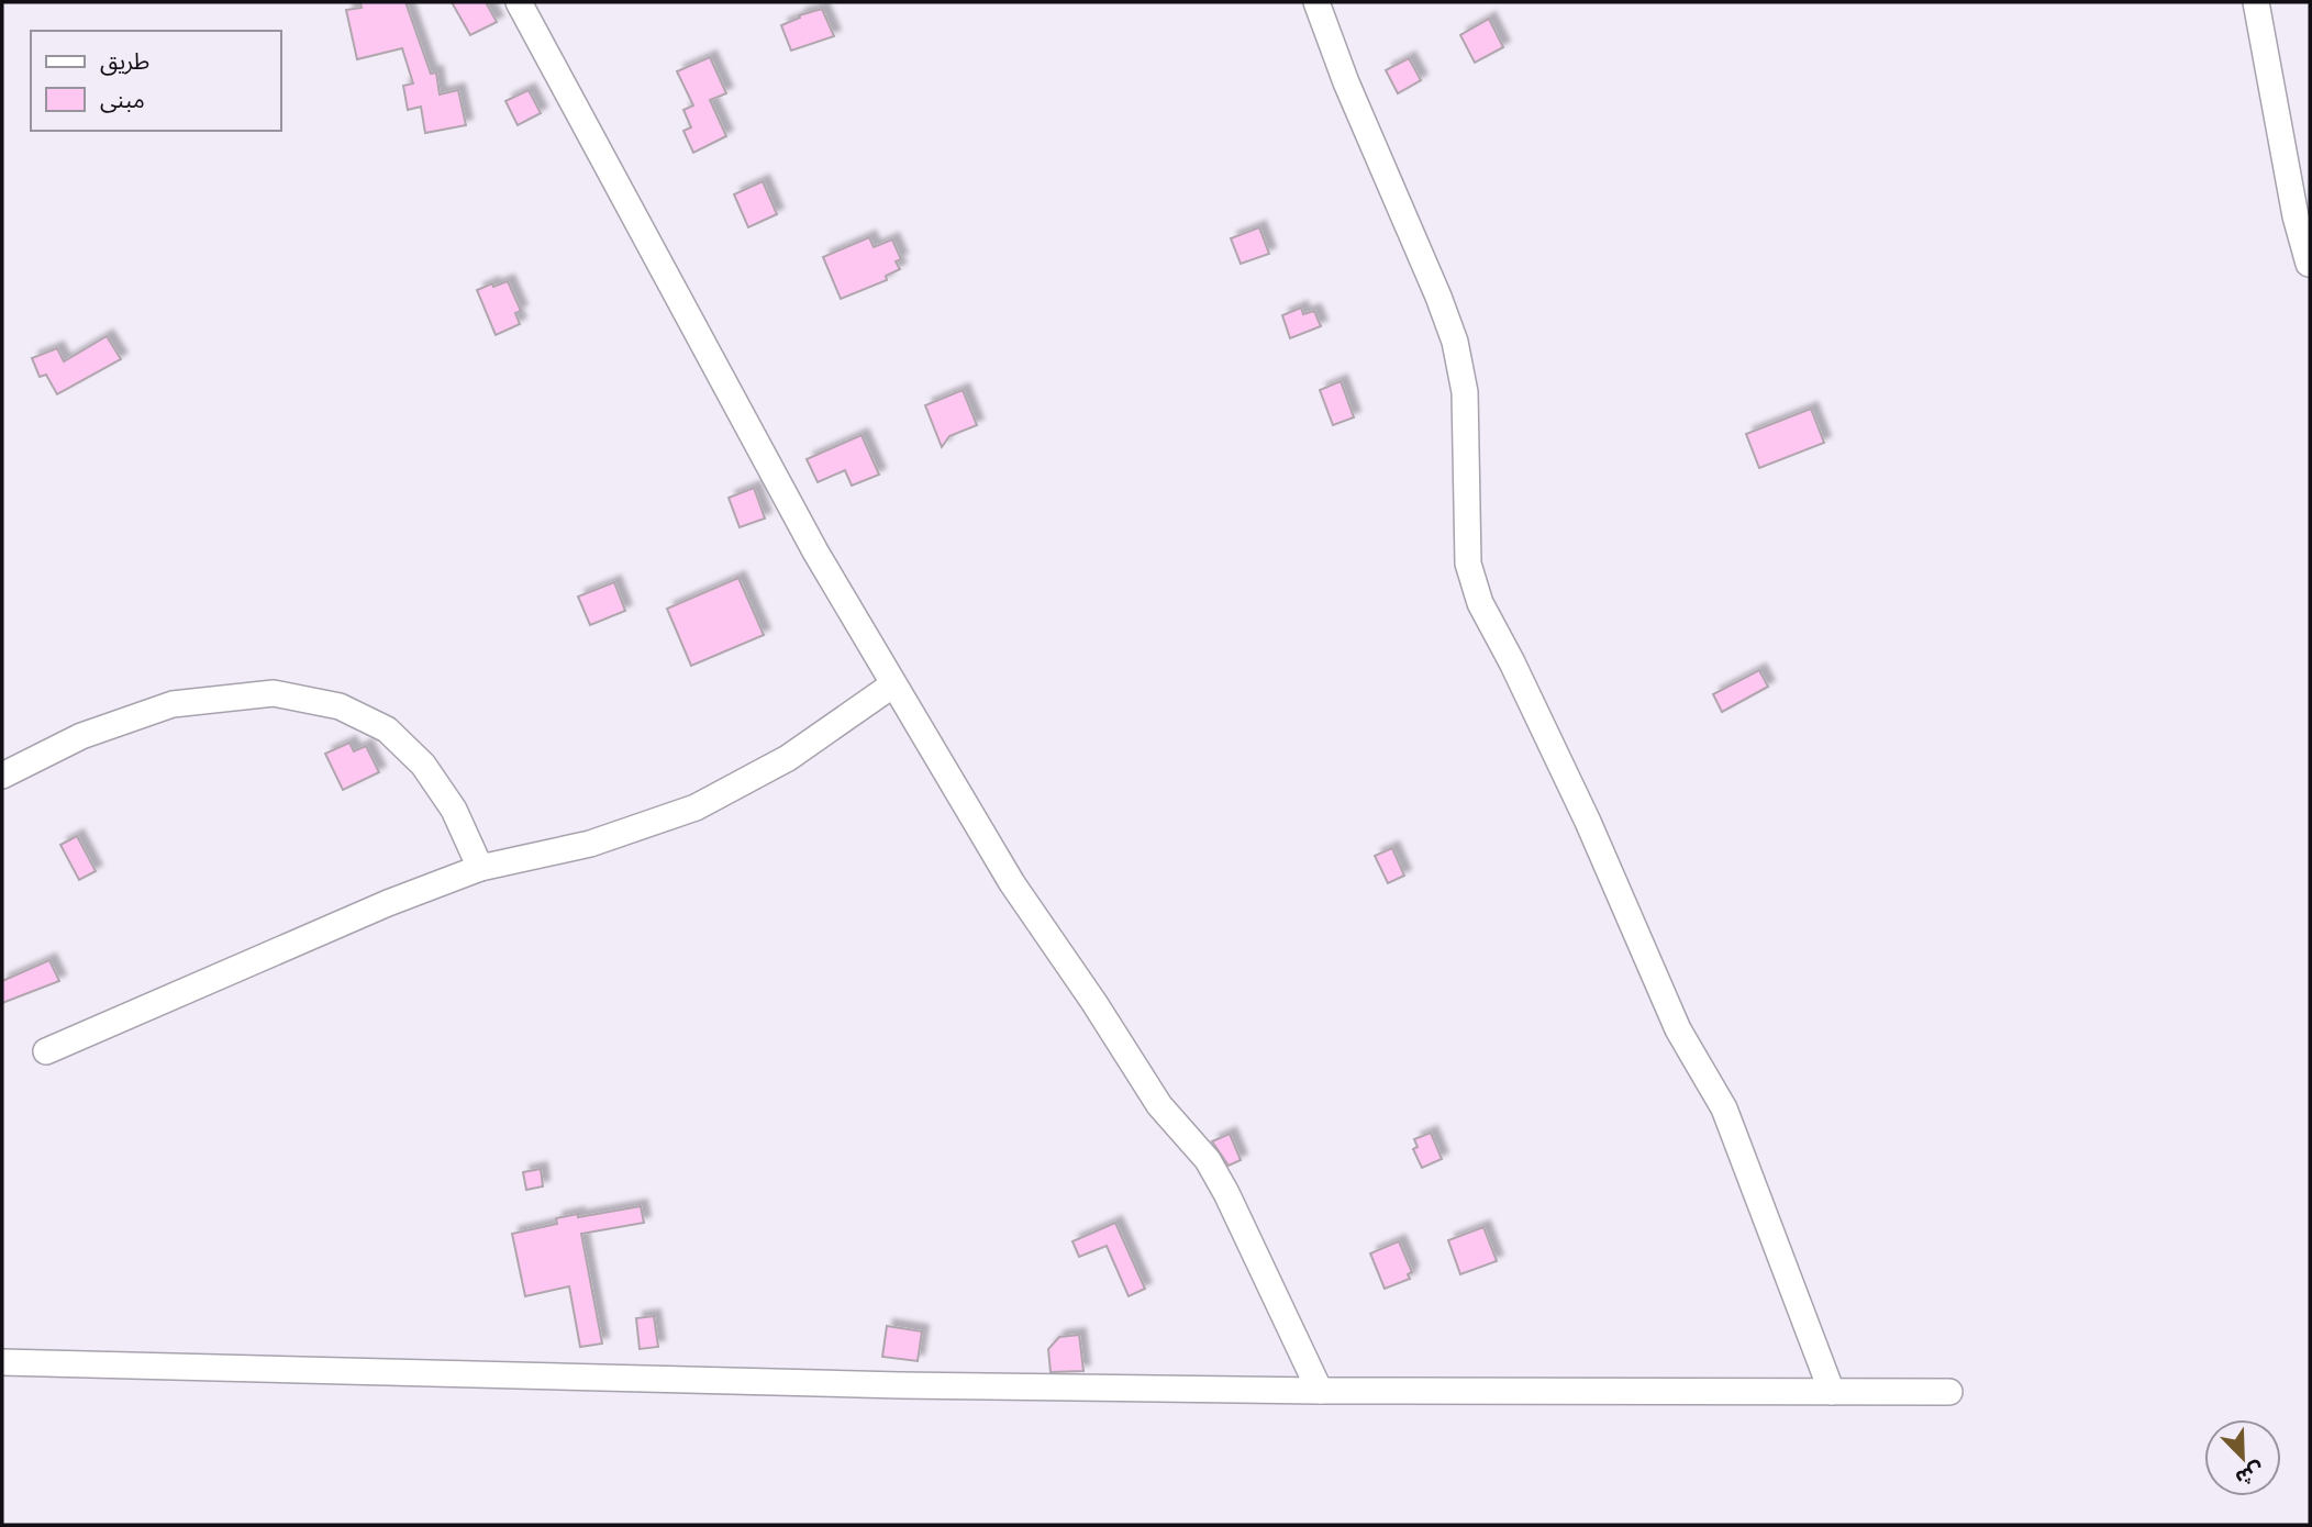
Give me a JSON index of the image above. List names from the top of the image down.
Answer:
{
  "legend": ["طريق", "مبنى"],
  "north": "bottom right"
}
